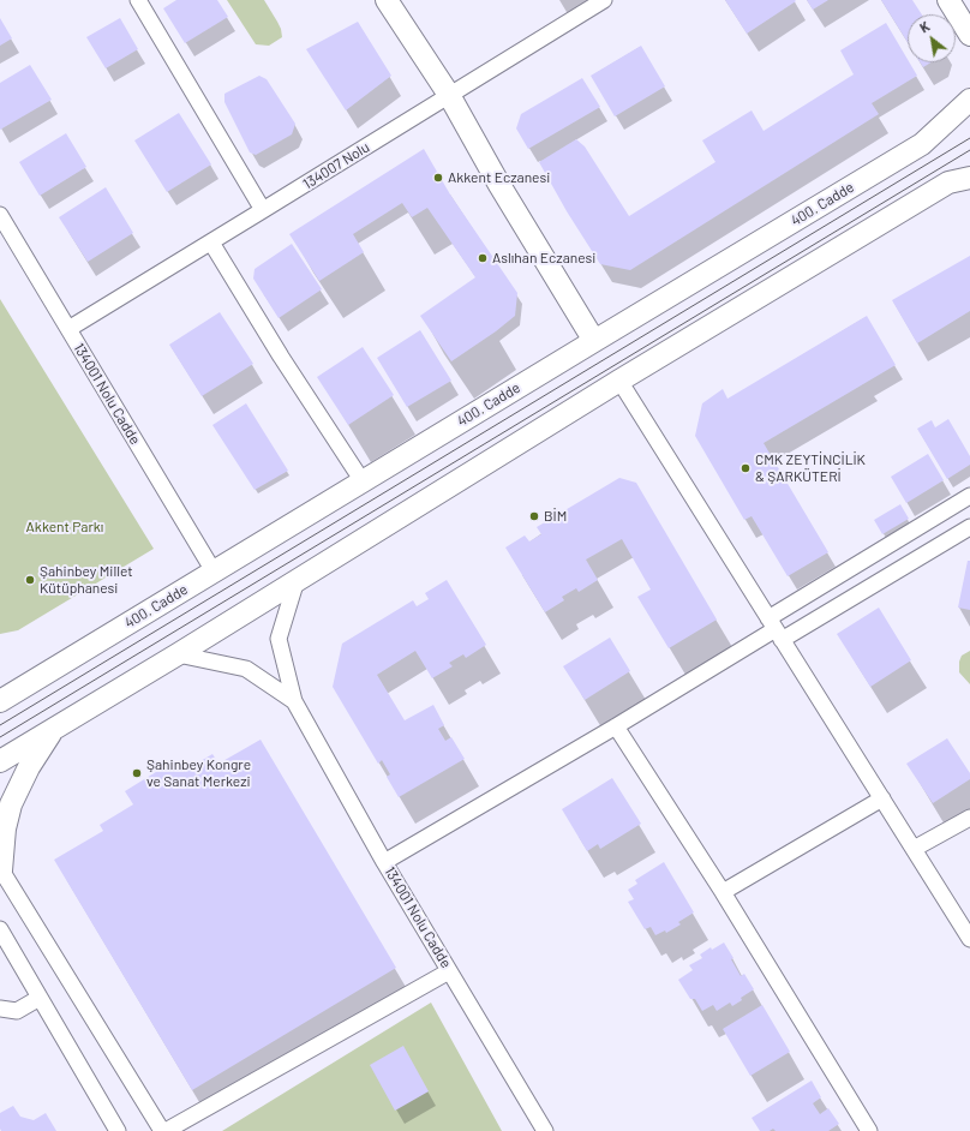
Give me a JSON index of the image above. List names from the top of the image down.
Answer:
{
  "streets": {
    "main road": ["400. Cadde"],
    "street": ["134007 Nolu", "134001 Nolu Cadde"]
  },
  "crossings": [
    ["134007 Nolu", "134001 Nolu Cadde"],
    ["400. Cadde", "134001 Nolu Cadde"]
  ],
  "parks": ["Akkent Parkı"],
  "places": [
    "Akkent Eczanesi",
    "Aslıhan Eczanesi",
    "CMK ZEYTİNCİLİK & ŞARKÜTERİ",
    "BİM",
    "Şahinbey Millet Kütüphanesi",
    "Şahinbey Kongre ve Sanat Merkezi"
  ],
  "north": "top left"
}
